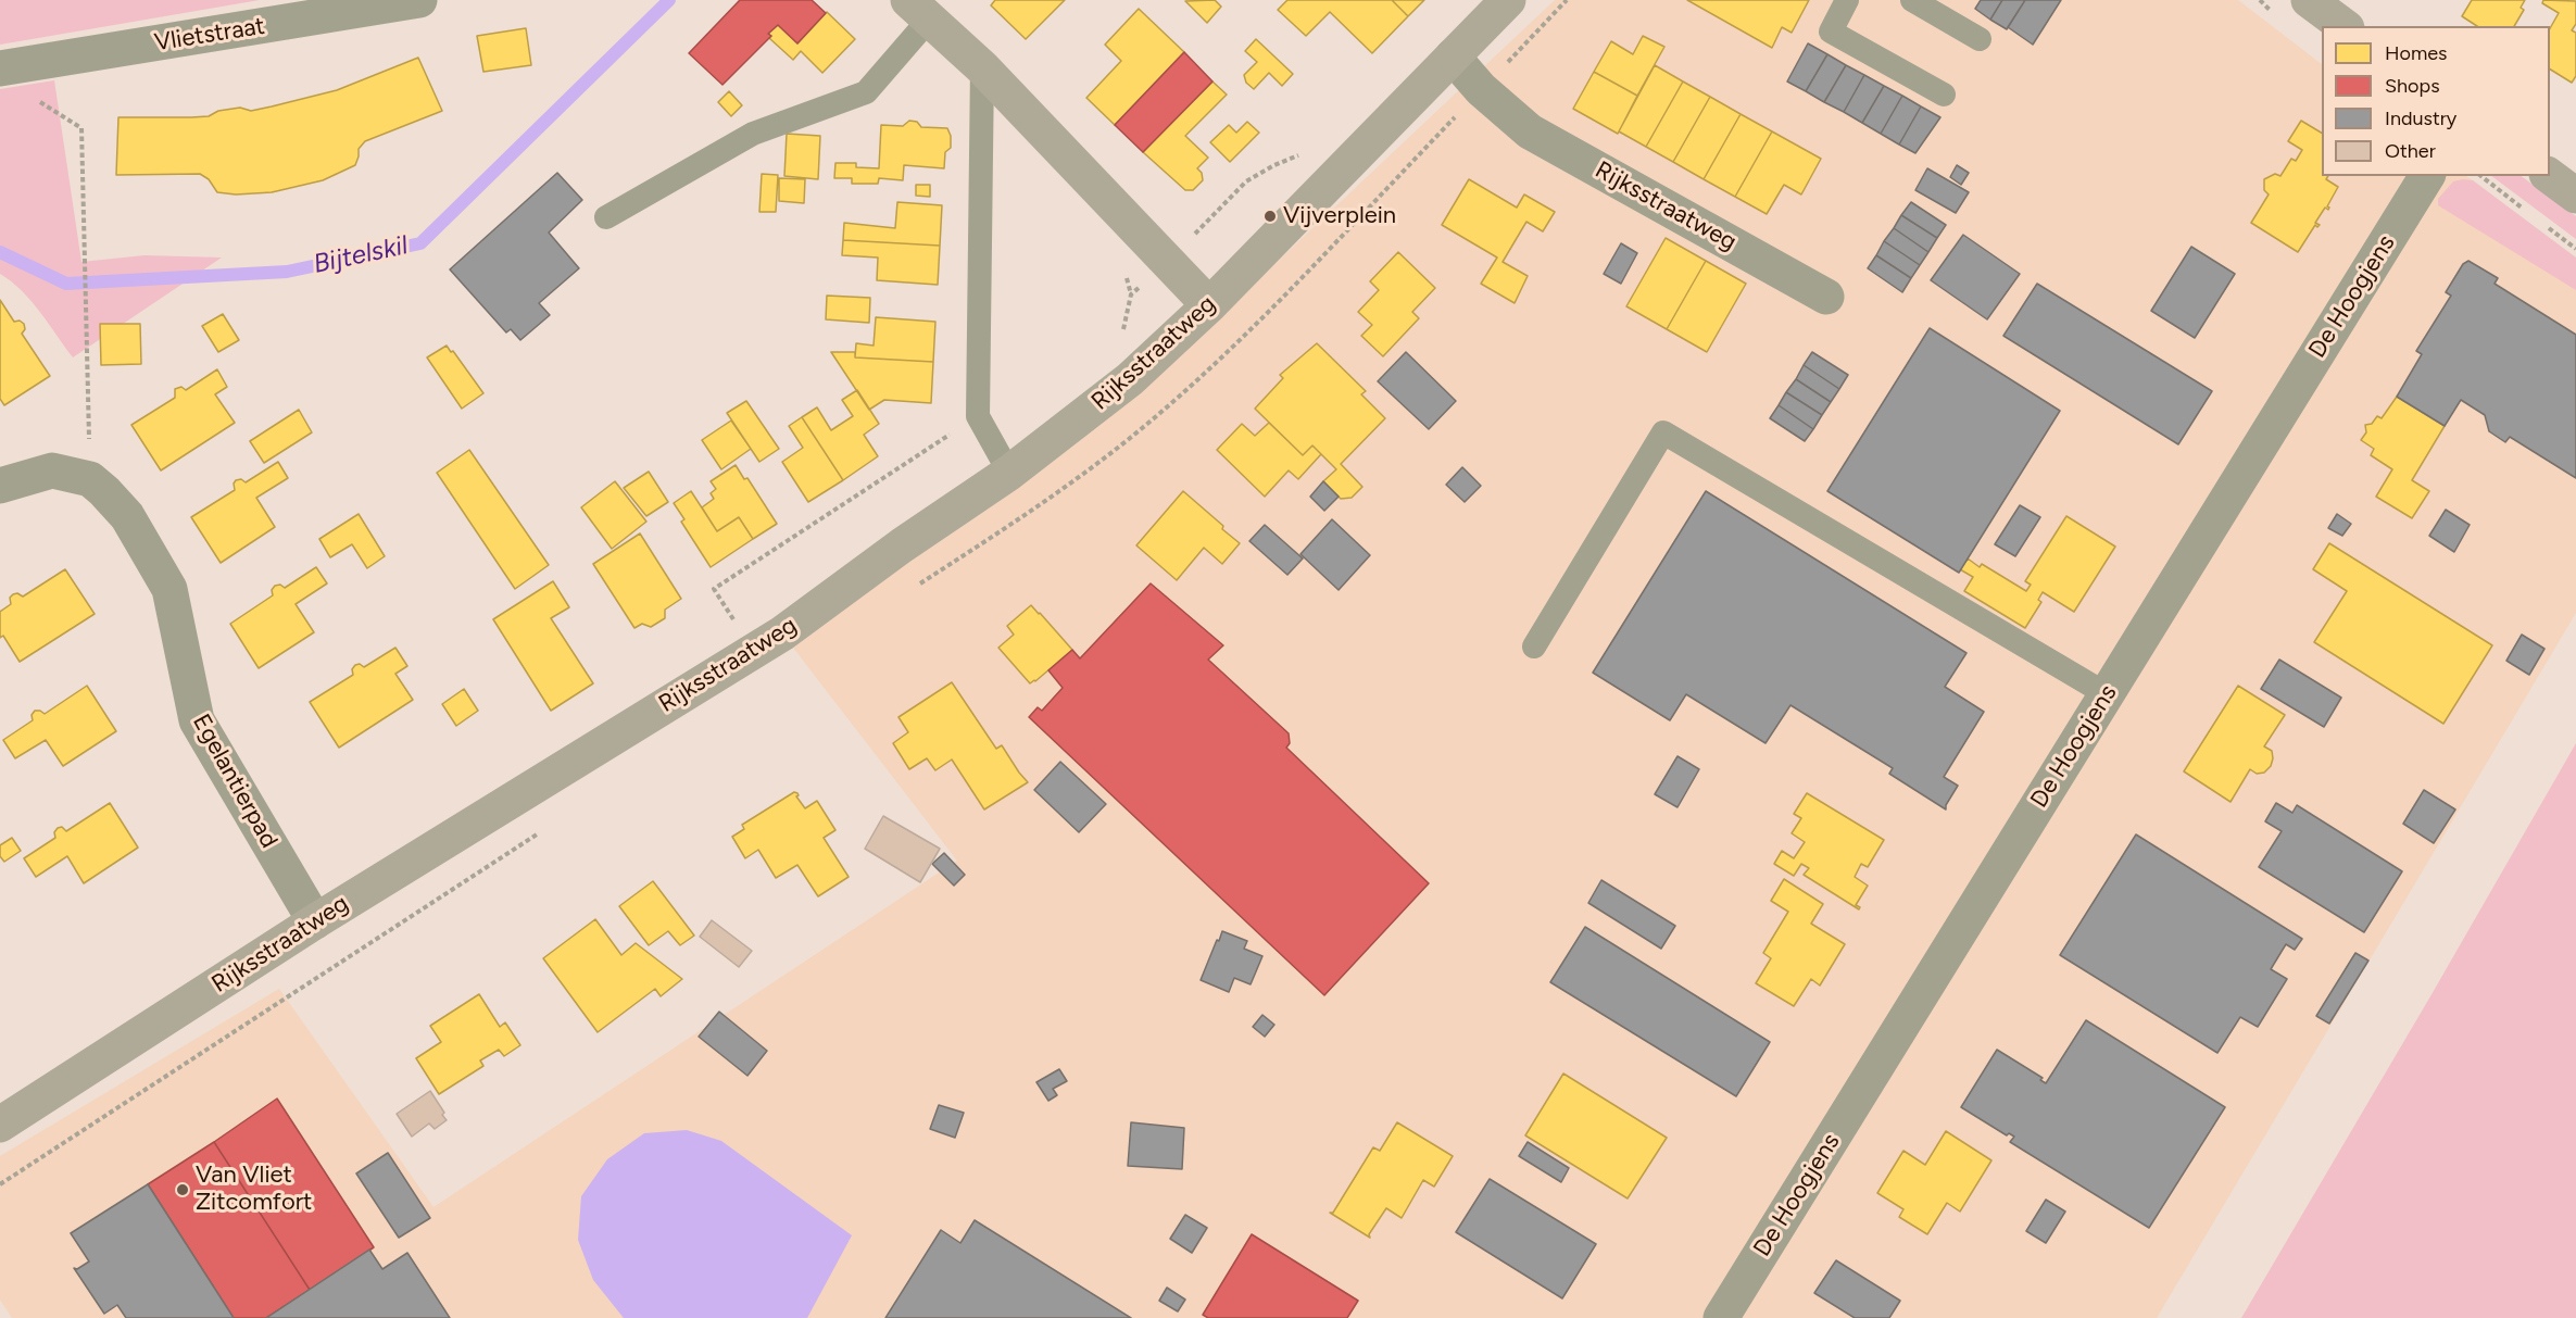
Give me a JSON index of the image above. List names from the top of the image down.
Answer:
{
  "streets": {
    "street": [
      "Vlietstraat",
      "Rijksstraatweg",
      "De Hoogjens",
      "Egelantierpad"
    ]
  },
  "crossings": [
    ["Rijksstraatweg", "Egelantierpad"]
  ],
  "water": ["Bijtelskil"],
  "places": ["Vijverplein", "Van Vliet Zitcomfort"],
  "legend": [
    "Homes",
    "Shops",
    "Industry",
    "Other"
  ]
}
